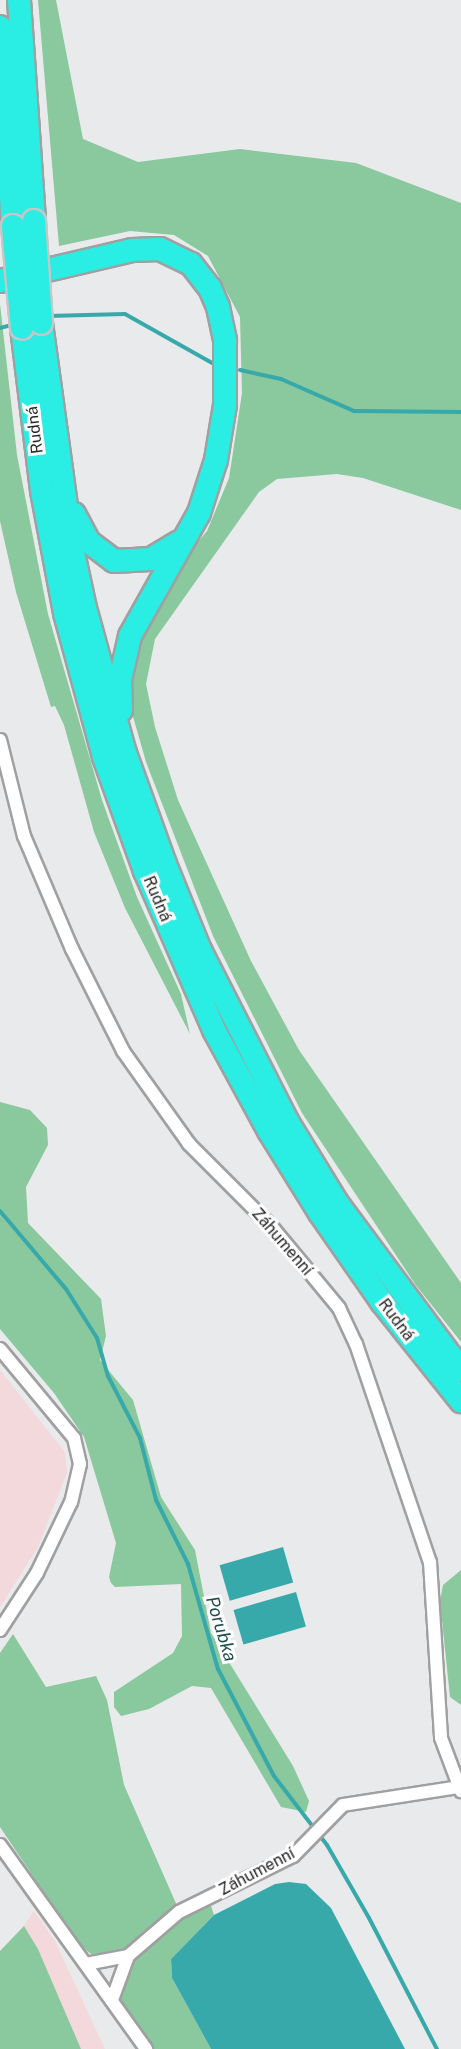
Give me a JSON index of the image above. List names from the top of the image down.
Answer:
{
  "streets": {
    "highway": ["Rudná"],
    "street": ["Záhumenní"]
  },
  "water": ["Porubka"]
}
